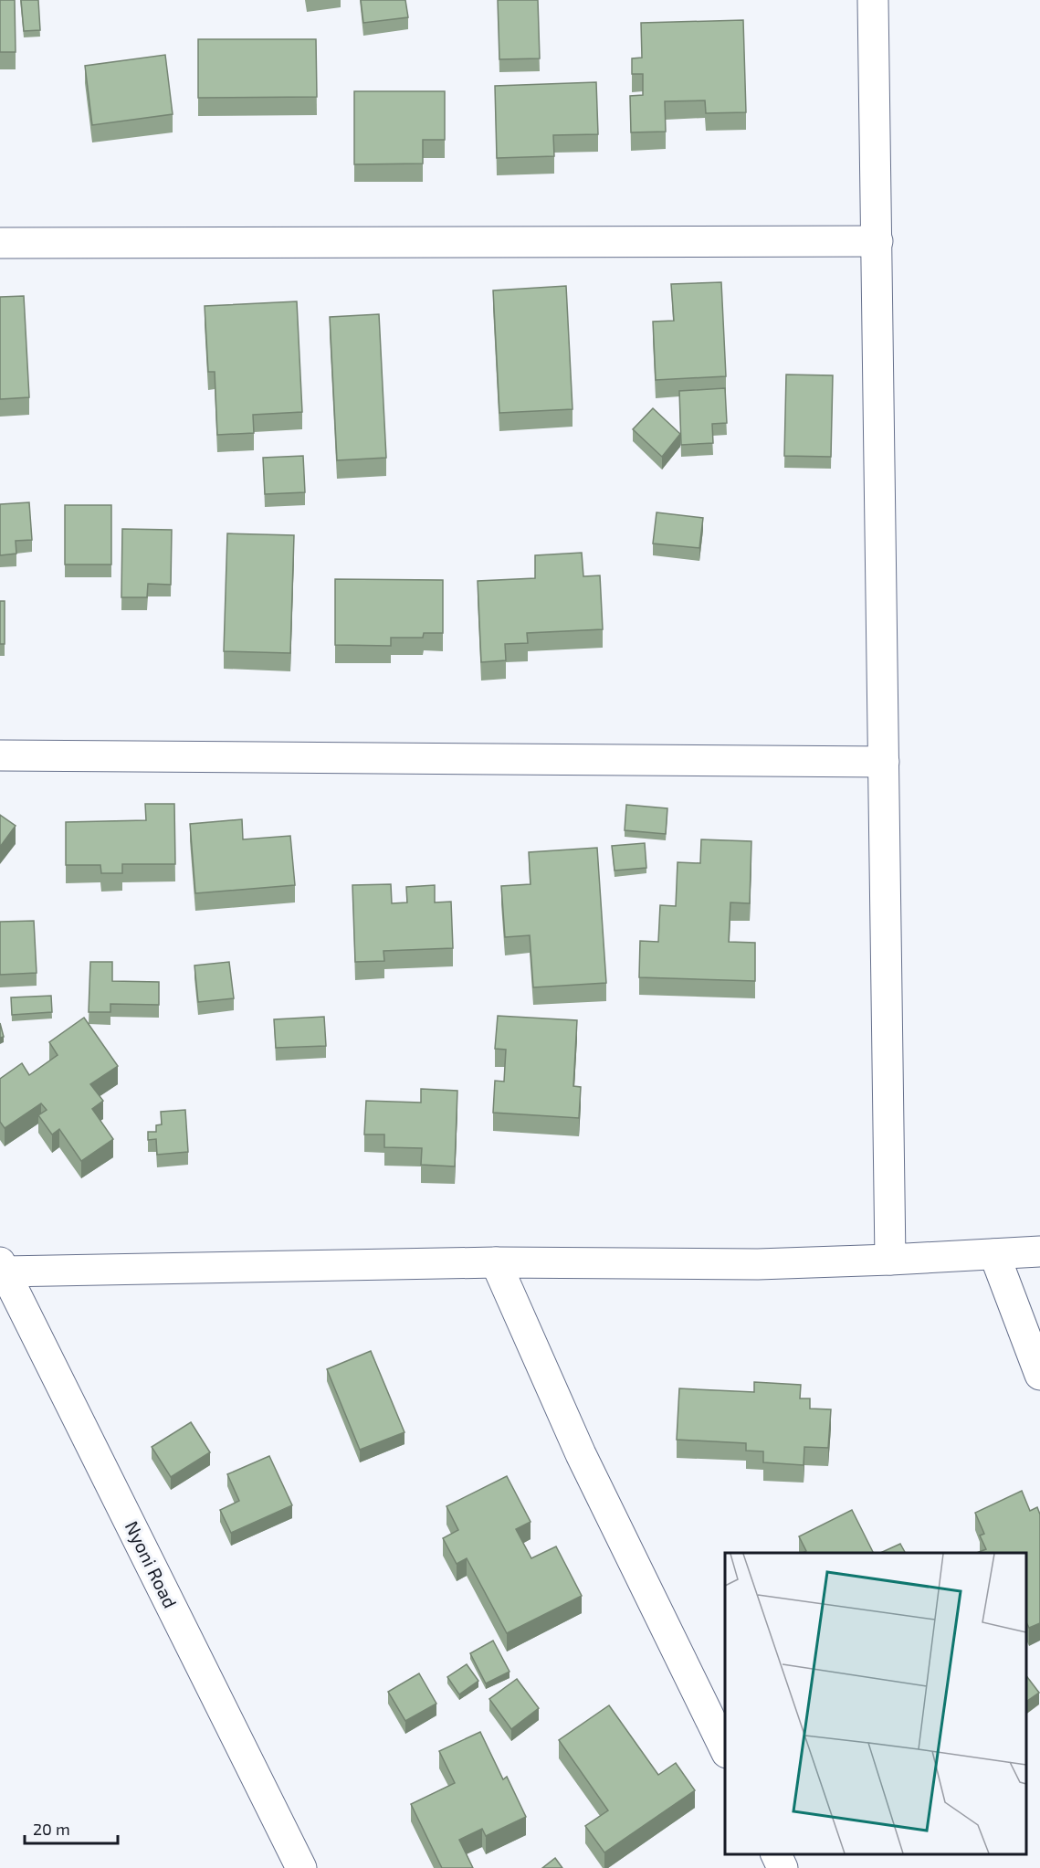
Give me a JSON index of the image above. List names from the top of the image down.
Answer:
{
  "streets": {
    "street": ["Nyoni Road"]
  },
  "scale_bar": "20 m"
}
